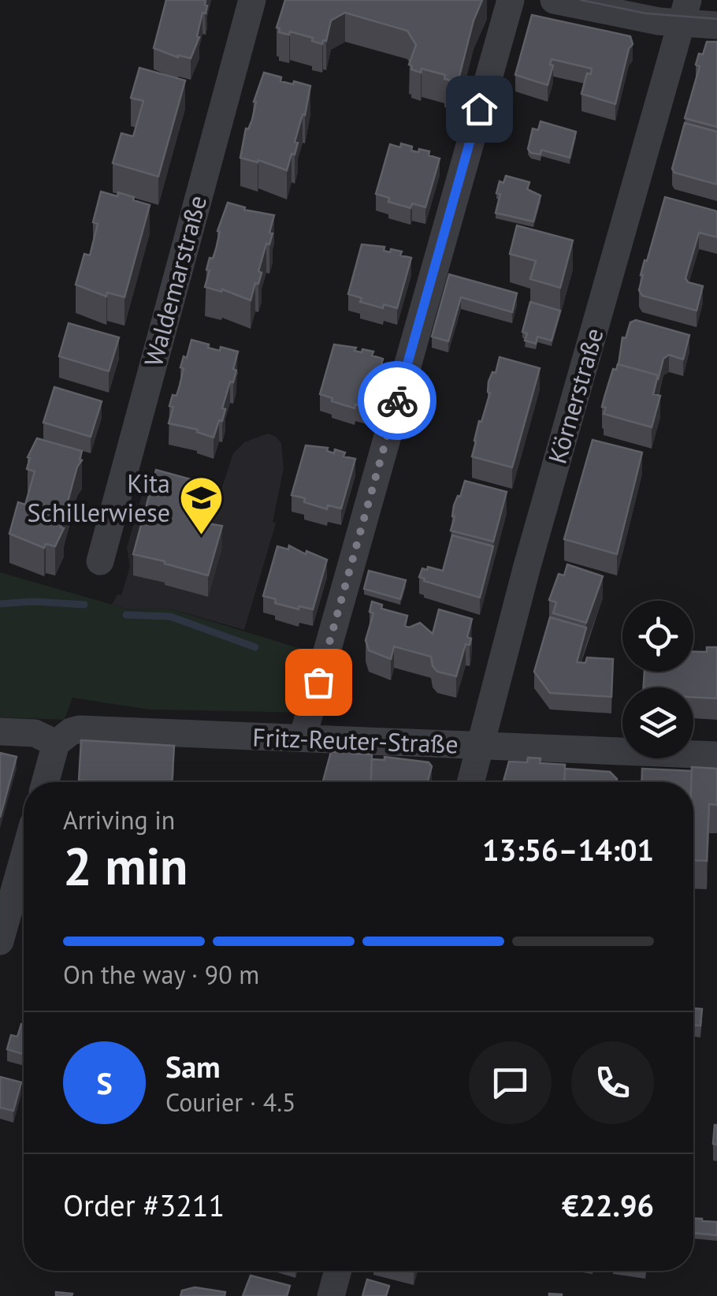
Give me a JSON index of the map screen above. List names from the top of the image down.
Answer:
{
  "streets": {
    "street": ["Waldemarstraße", "Körnerstraße", "Fritz-Reuter-Straße"]
  },
  "crossings": [
    ["Körnerstraße", "Fritz-Reuter-Straße"]
  ],
  "places": {
    "school or university": ["Kita Schillerwiese"]
  },
  "page": {
    "heading": ["2 min", "Arriving in", "13:56–14:01"],
    "panel": [
      "Sam",
      "Courier · 4.5",
      "Order #3211",
      "€22.96"
    ],
    "bar": "On the way · 90 m",
    "round": "S"
  }
}
